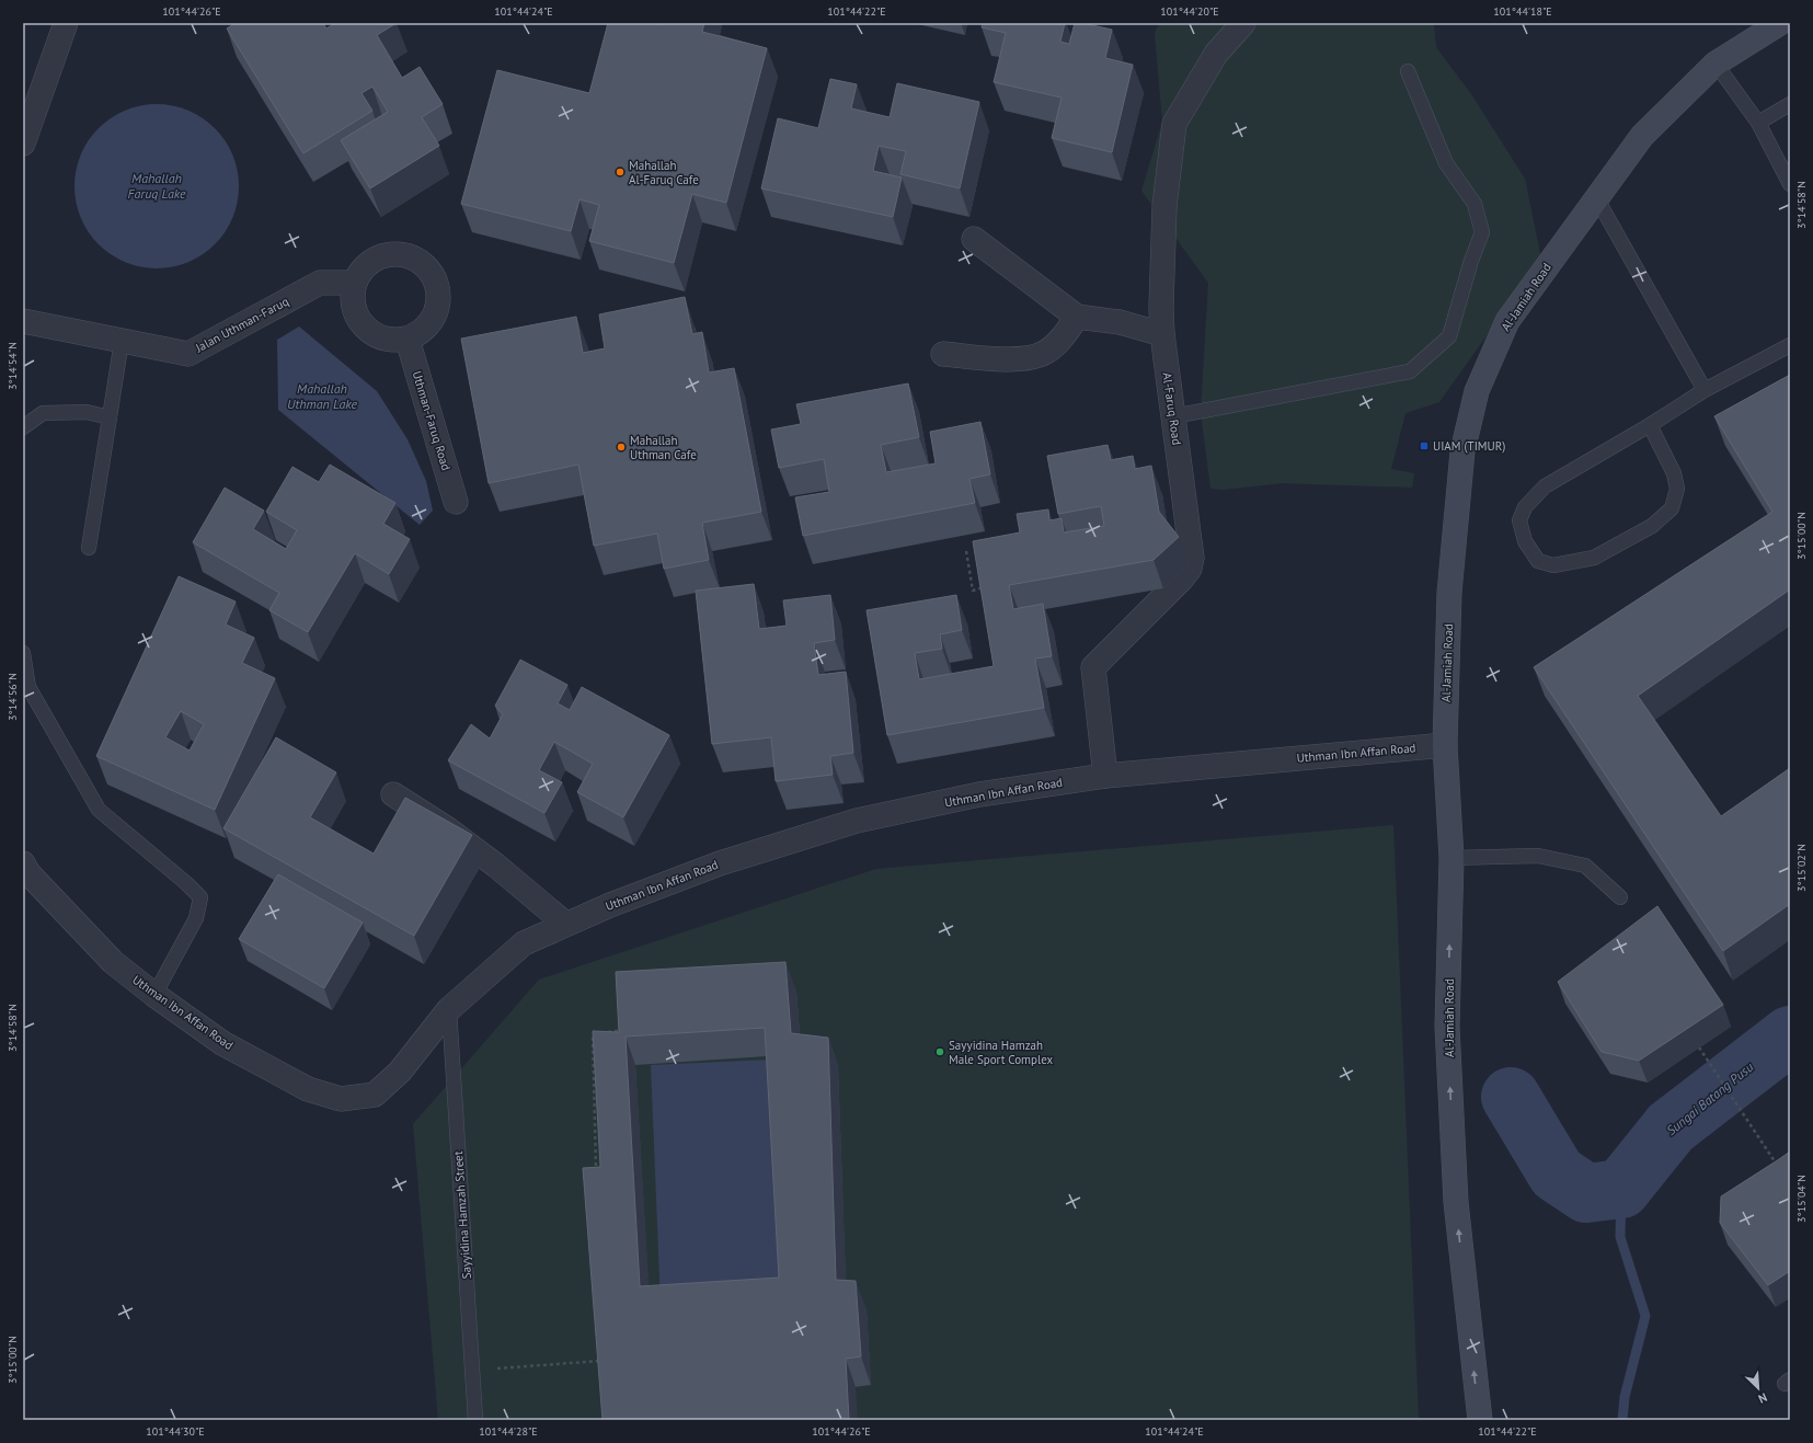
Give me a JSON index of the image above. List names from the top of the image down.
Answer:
{
  "streets": {
    "street": [
      "Al-Jamiah Road",
      "Jalan Uthman-Faruq",
      "Al-Faruq Road",
      "Uthman-Faruq Road",
      "Uthman Ibn Affan Road"
    ],
    "lane": ["Sayyidina Hamzah Street"]
  },
  "crossings": [
    ["Al-Jamiah Road", "Uthman Ibn Affan Road"],
    ["Jalan Uthman-Faruq", "Uthman-Faruq Road"],
    ["Al-Faruq Road", "Uthman Ibn Affan Road"],
    ["Uthman Ibn Affan Road", "Sayyidina Hamzah Street"]
  ],
  "one_way": ["Al-Jamiah Road"],
  "water": ["Mahallah Faruq Lake", "Mahallah Uthman Lake", "Sungai Batang Pusu"],
  "places": {
    "other": ["Mahallah Al-Faruq Cafe", "Mahallah Uthman Cafe", "Sayyidina Hamzah Male Sport Complex"],
    "transit": ["UIAM (TIMUR)"]
  },
  "north": "bottom right",
  "coordinates": [
    "101°44'26\"E",
    "101°44'24\"E",
    "101°44'22\"E",
    "101°44'20\"E",
    "101°44'18\"E",
    "3°14'58\"N",
    "3°14'54\"N",
    "3°15'00\"N",
    "3°14'56\"N",
    "3°15'02\"N",
    "3°15'04\"N",
    "101°44'30\"E",
    "101°44'28\"E"
  ]
}
